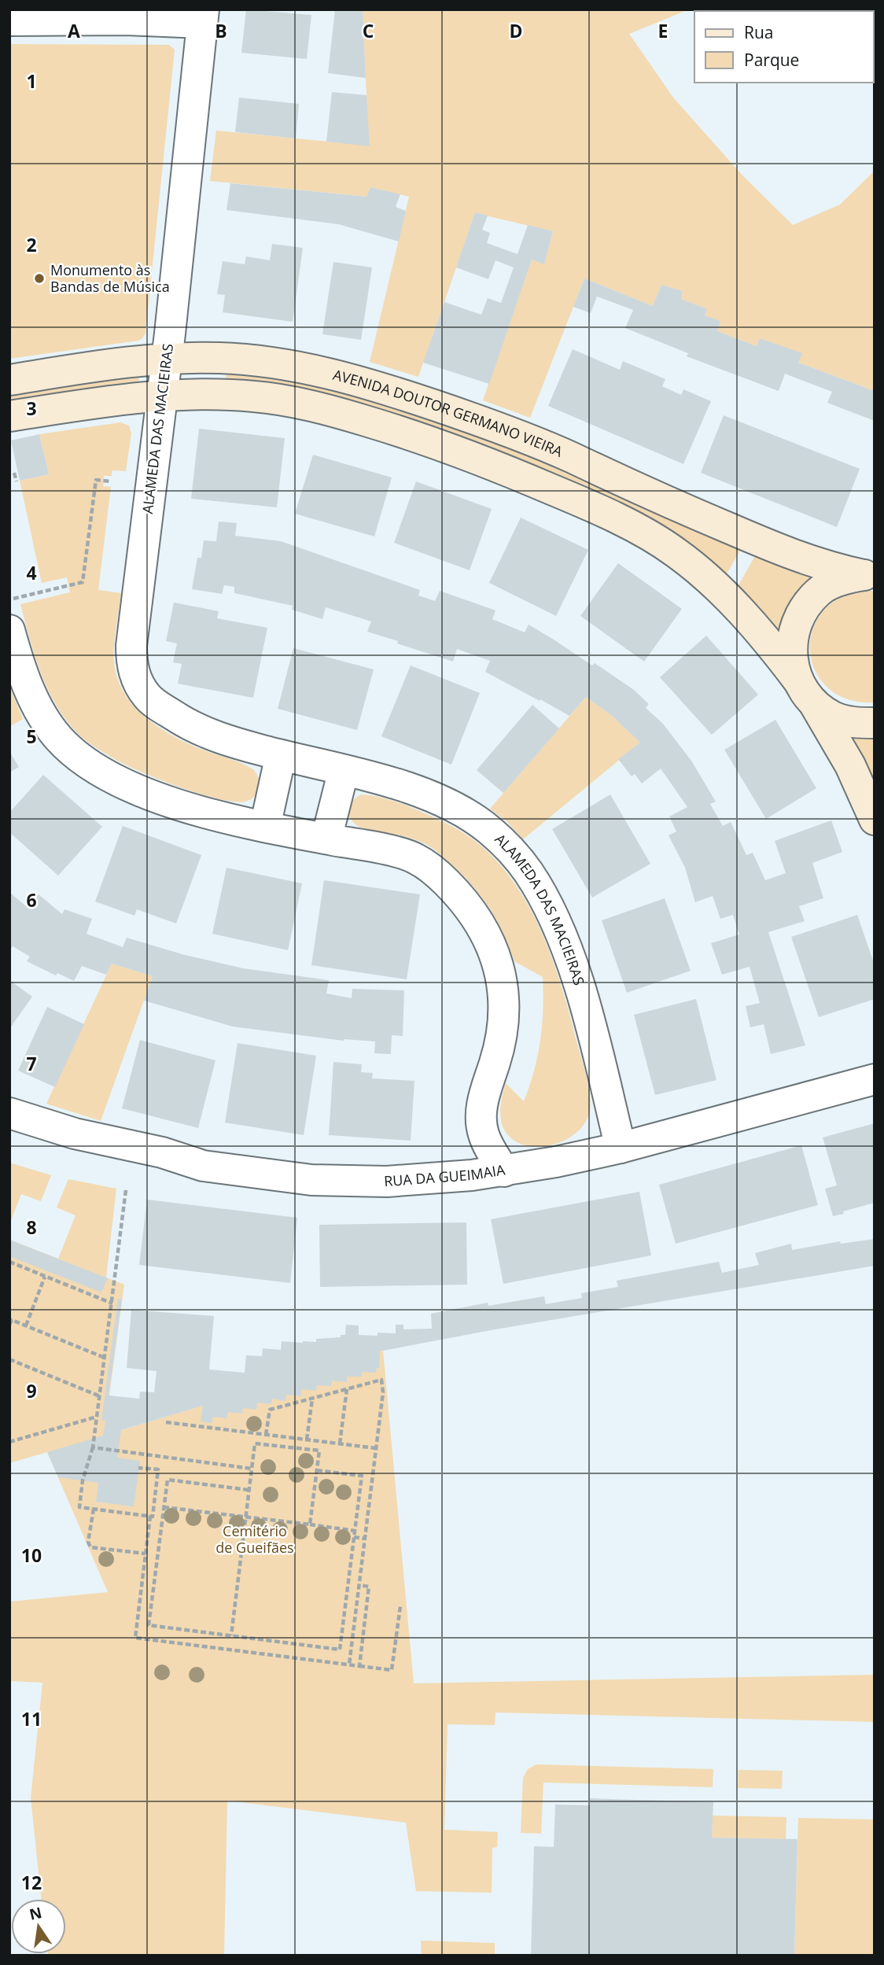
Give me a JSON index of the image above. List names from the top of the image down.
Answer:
{
  "streets": {
    "main road": ["AVENIDA DOUTOR GERMANO VIEIRA"],
    "street": ["ALAMEDA DAS MACIEIRAS", "RUA DA GUEIMAIA"]
  },
  "crossings": [
    ["AVENIDA DOUTOR GERMANO VIEIRA", "ALAMEDA DAS MACIEIRAS"],
    ["ALAMEDA DAS MACIEIRAS", "RUA DA GUEIMAIA"]
  ],
  "parks": ["Cemitério de Gueifães"],
  "places": ["Monumento às Bandas de Música"],
  "legend": ["Rua", "Parque"],
  "north": "top",
  "grid": {
    "columns": [
      "A",
      "B",
      "C",
      "D",
      "E"
    ],
    "rows": [
      "1",
      "2",
      "3",
      "4",
      "5",
      "6",
      "7",
      "8",
      "9",
      "10",
      "11",
      "12"
    ]
  }
}
